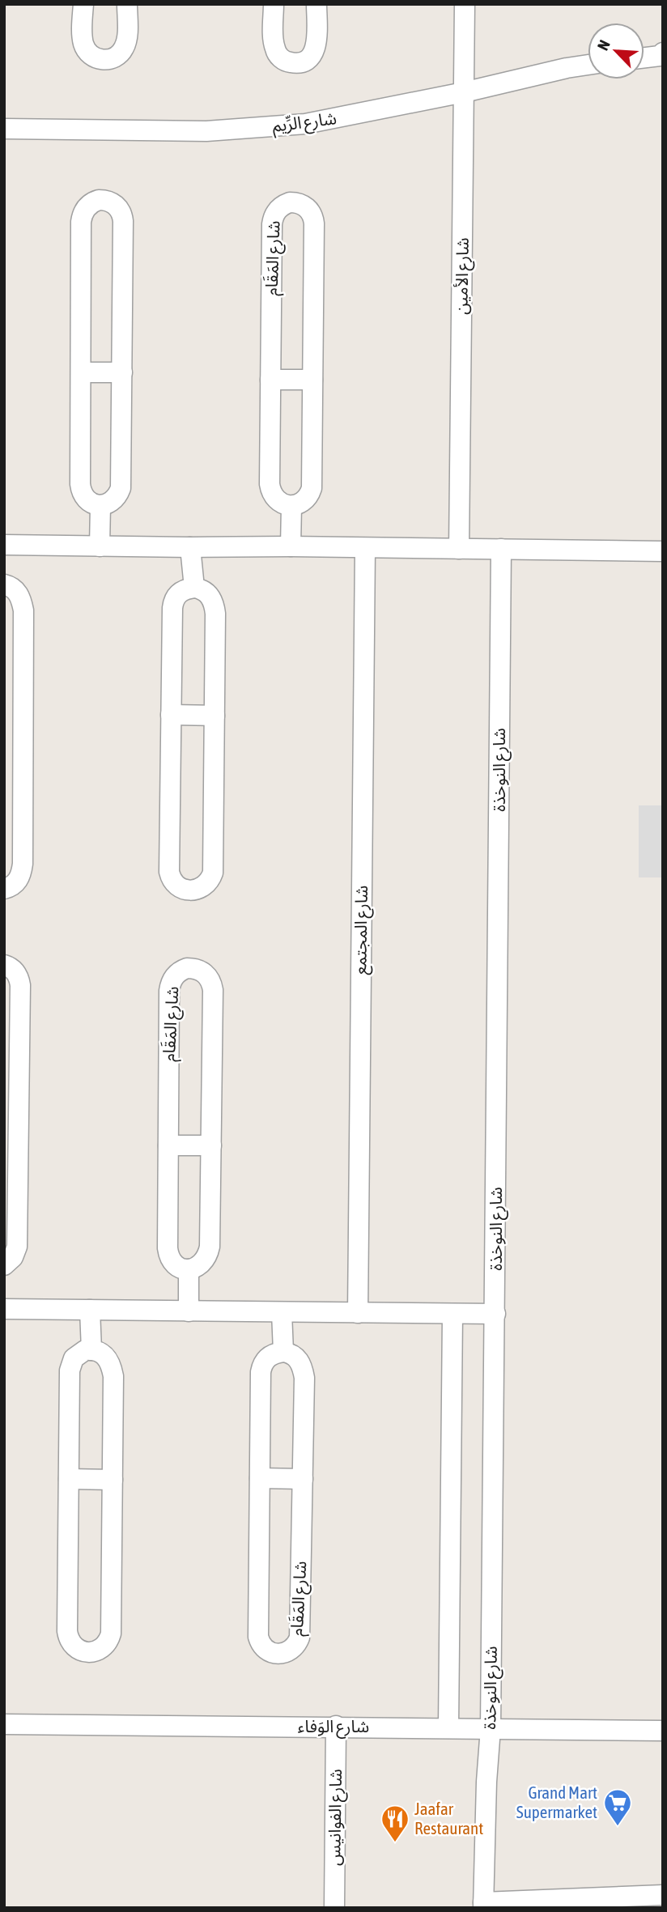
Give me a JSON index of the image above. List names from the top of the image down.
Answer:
{
  "streets": {
    "street": [
      "شارع الرِّيم",
      "شارع المَقَام",
      "شارع الأمين",
      "شارع النوخذة",
      "شارع المجتمع",
      "شارع الوَفاء",
      "شارع الفوانيس"
    ]
  },
  "crossings": [
    ["شارع الرِّيم", "شارع الأمين"],
    ["شارع النوخذة", "شارع الوَفاء"],
    ["شارع الوَفاء", "شارع الفوانيس"]
  ],
  "places": {
    "supermarket": ["Grand Mart Supermarket"],
    "restaurant": ["Jaafar Restaurant"]
  },
  "north": "top left"
}
